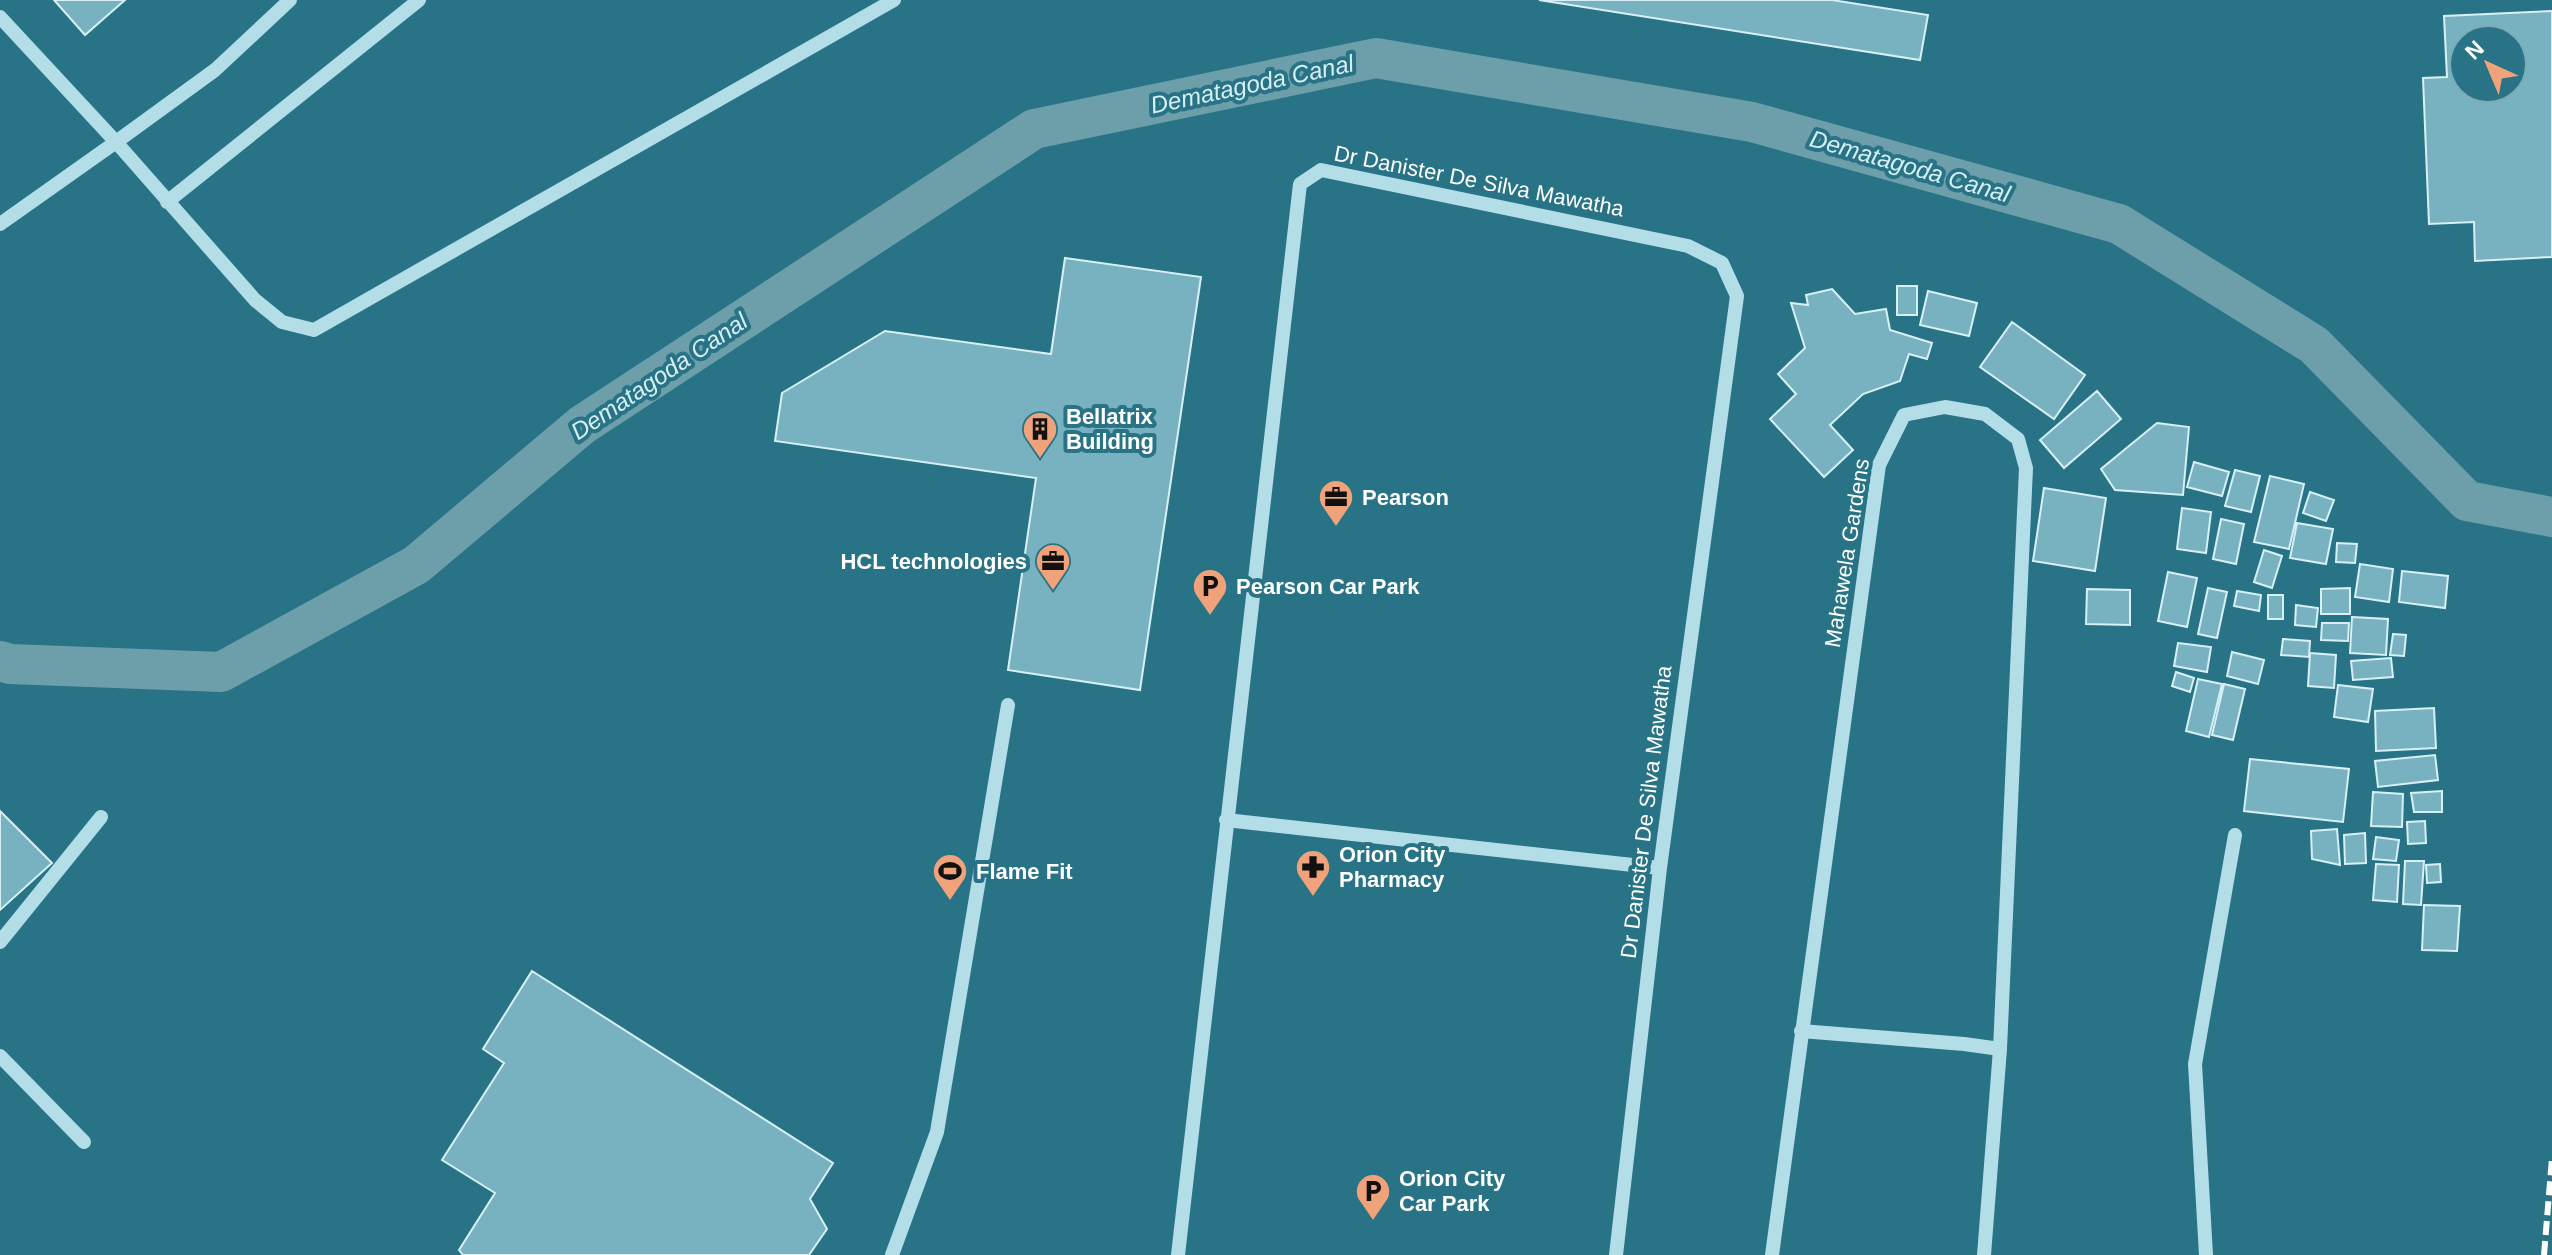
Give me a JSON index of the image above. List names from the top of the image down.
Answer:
{
  "streets": {
    "street": ["Dr Danister De Silva Mawatha", "Mahawela Gardens"]
  },
  "water": ["Dematagoda Canal"],
  "places": {
    "building": ["Bellatrix Building"],
    "office": ["Pearson", "HCL technologies"],
    "parking": ["Pearson Car Park", "Orion City Car Park"],
    "pharmacy": ["Orion City Pharmacy"],
    "sports": ["Flame Fit"]
  },
  "north": "top left"
}
